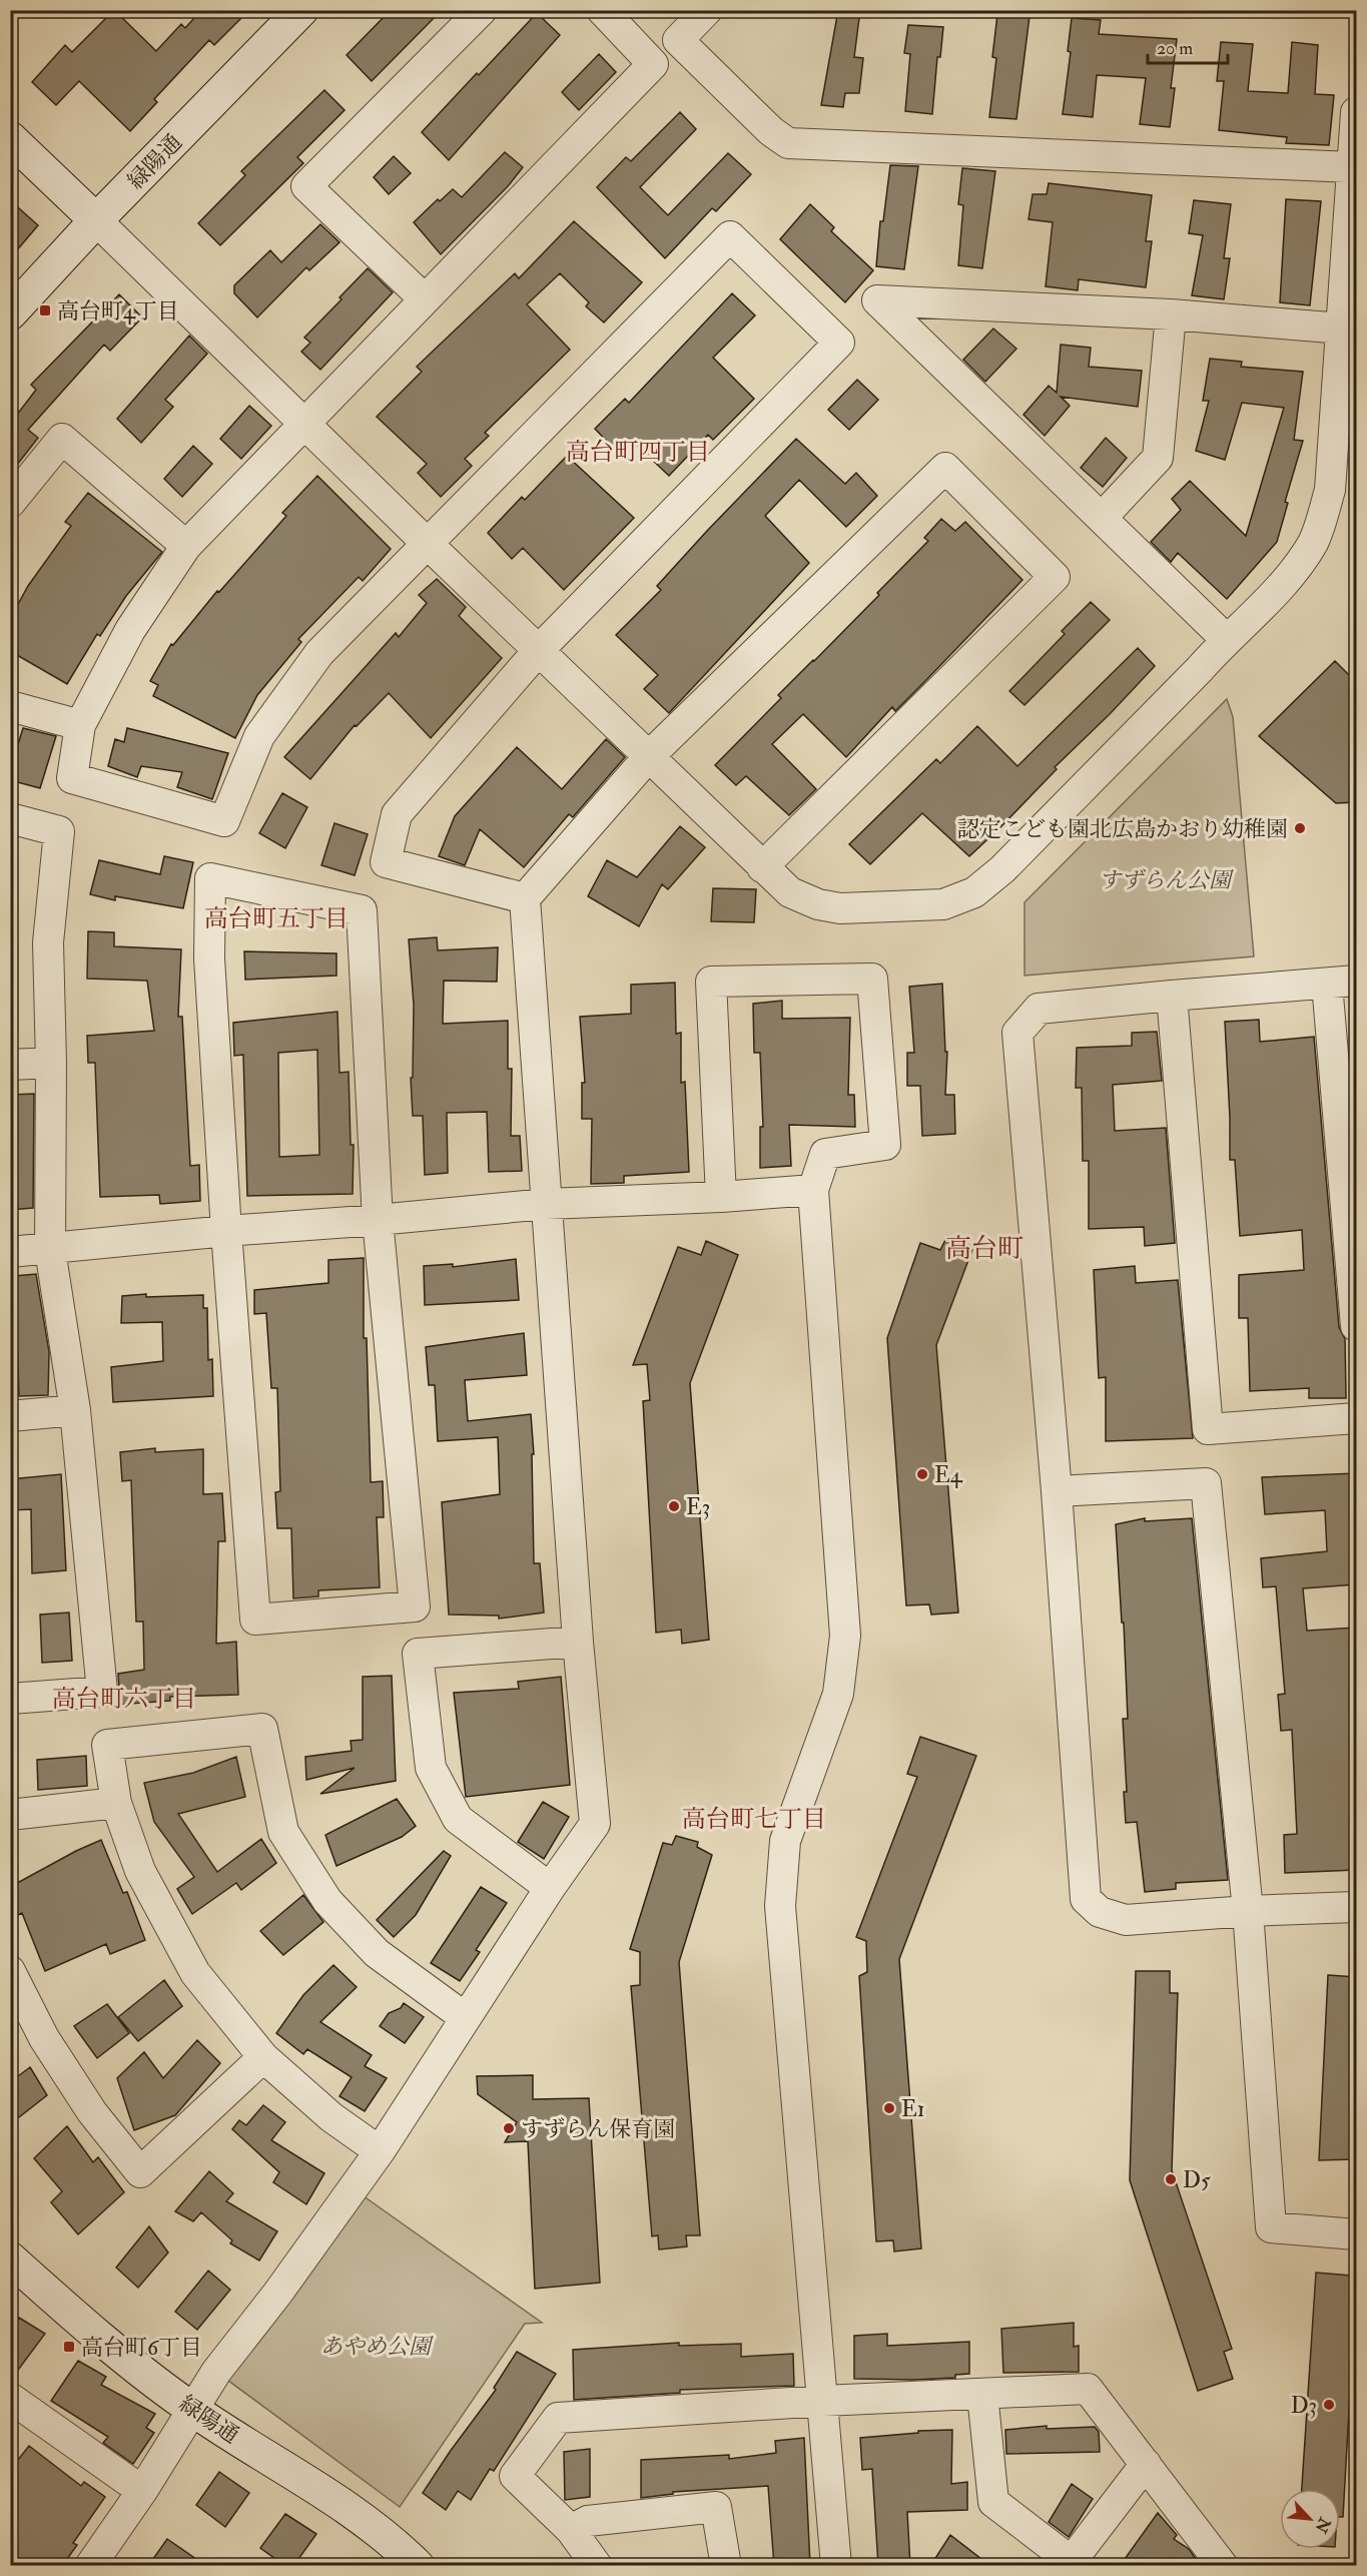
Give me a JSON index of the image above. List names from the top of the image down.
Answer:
{
  "streets": {
    "street": ["緑陽通"]
  },
  "districts": [
    "高台町四丁目",
    "高台町五丁目",
    "高台町",
    "高台町六丁目",
    "高台町七丁目"
  ],
  "parks": ["すずらん公園", "あやめ公園"],
  "places": {
    "transit": ["高台町4丁目", "高台町6丁目"],
    "other": [
      "認定こども園北広島かおり幼稚園",
      "E4",
      "E3",
      "E1",
      "すずらん保育園",
      "D5",
      "D3"
    ]
  },
  "scale_bar": "20 m",
  "north": "bottom right"
}
